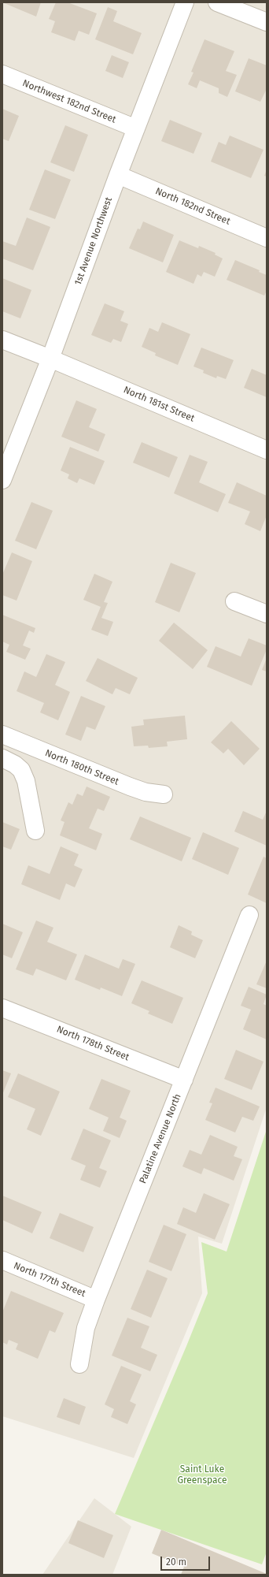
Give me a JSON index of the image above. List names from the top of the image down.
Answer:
{
  "streets": {
    "street": [
      "Northwest 182nd Street",
      "North 182nd Street",
      "1st Avenue Northwest",
      "North 181st Street",
      "North 180th Street",
      "North 178th Street",
      "Palatine Avenue North",
      "North 177th Street"
    ]
  },
  "crossings": [
    ["Northwest 182nd Street", "1st Avenue Northwest"],
    ["North 182nd Street", "1st Avenue Northwest"],
    ["1st Avenue Northwest", "North 181st Street"],
    ["North 178th Street", "Palatine Avenue North"],
    ["Palatine Avenue North", "North 177th Street"]
  ],
  "parks": ["Saint Luke Greenspace"],
  "scale_bar": "20 m"
}
